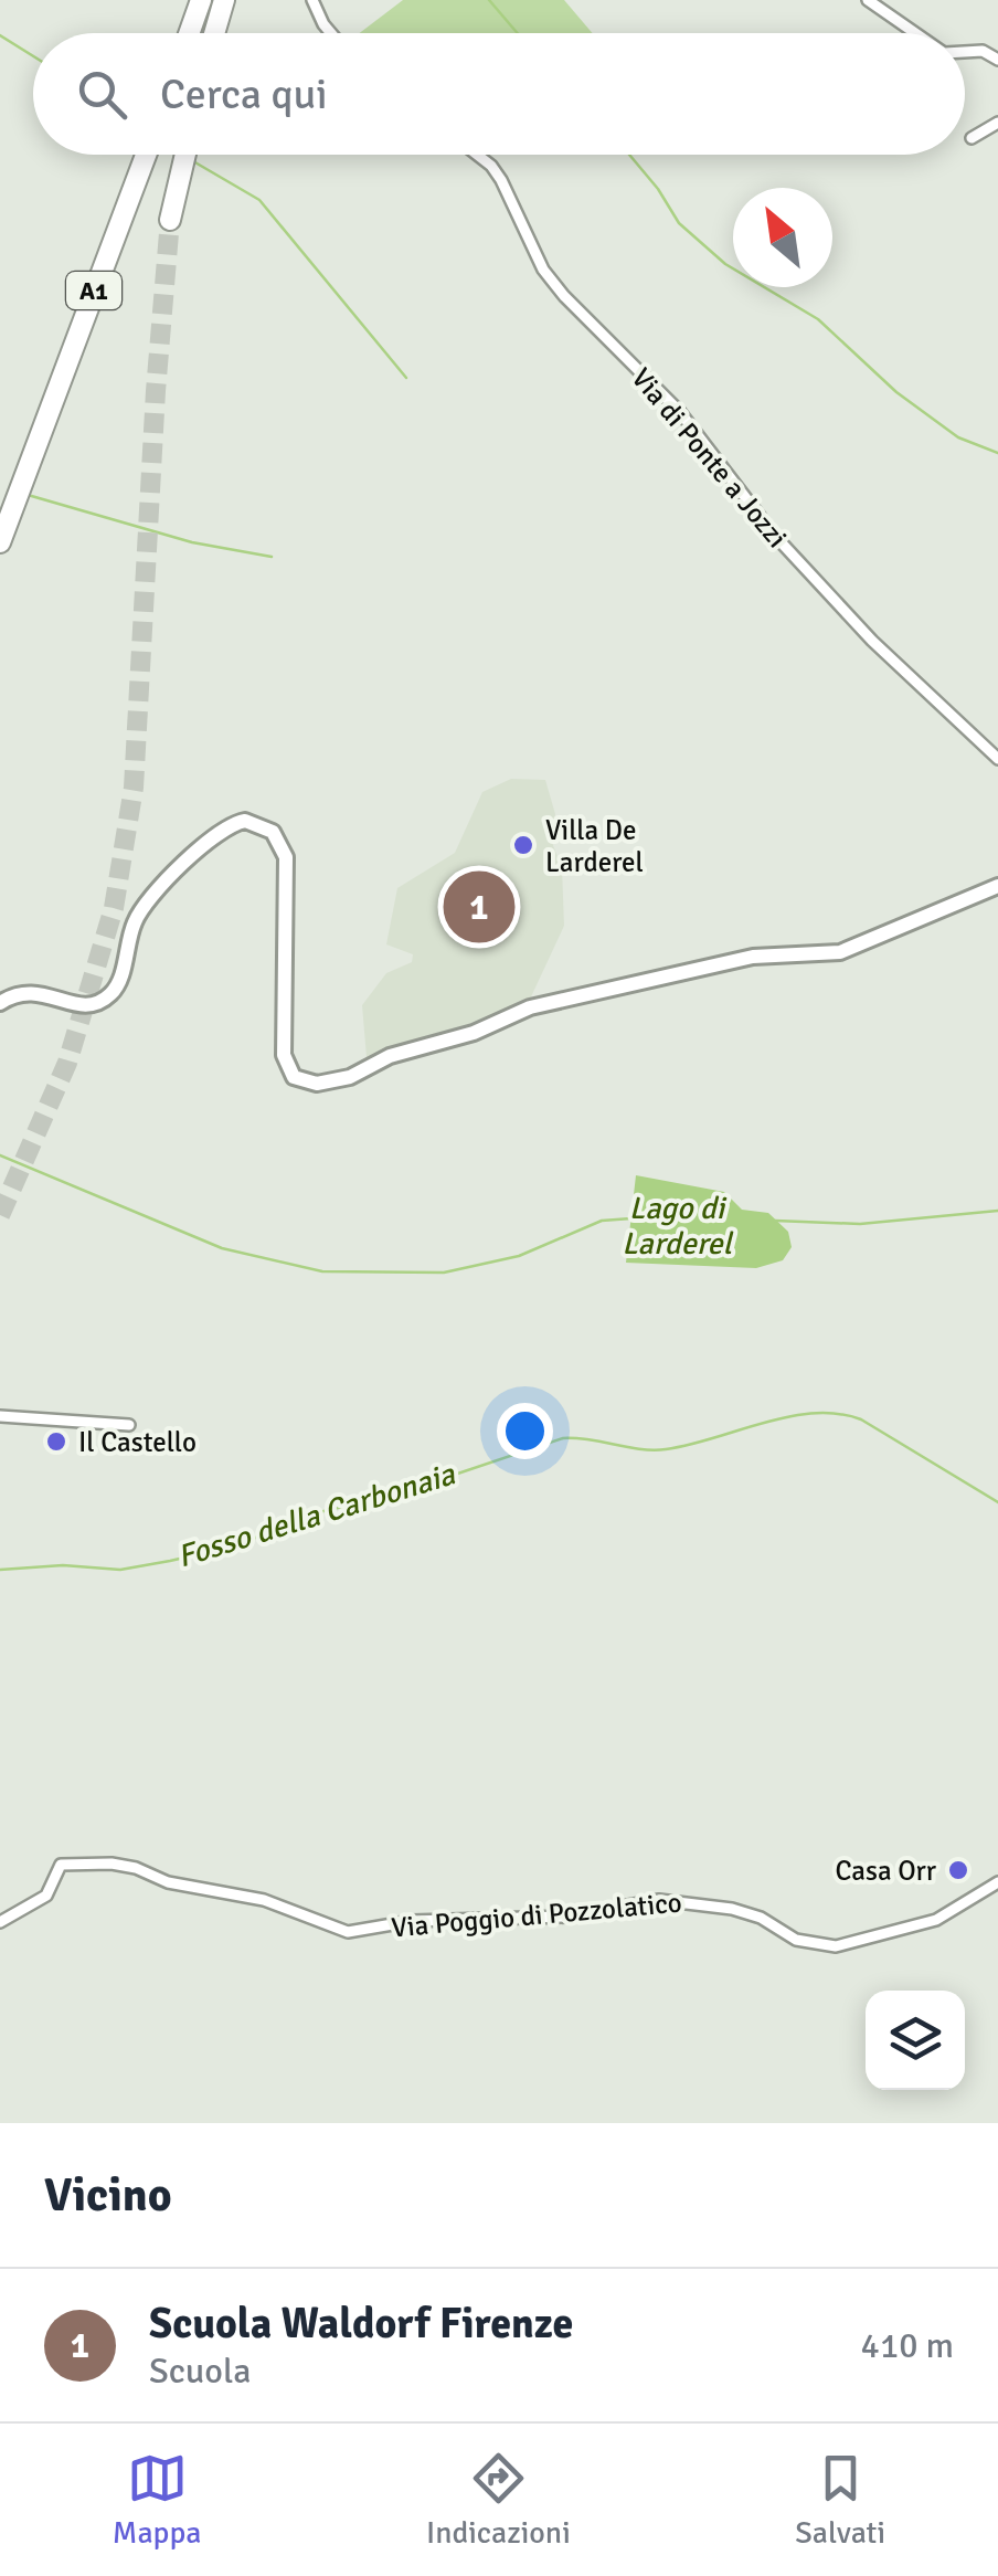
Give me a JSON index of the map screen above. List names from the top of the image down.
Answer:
{
  "streets": {
    "highway": ["A1"],
    "street": ["Via di Ponte a Jozzi", "Via Poggio di Pozzolatico"]
  },
  "water": ["Lago di Larderel", "Fosso della Carbonaia"],
  "places": ["Villa De Larderel", "Il Castello", "Casa Orr"],
  "north": "top left",
  "page": {
    "search": "Cerca qui",
    "pins": "1",
    "heading": "Vicino",
    "list": [
      {
        "mark": "1",
        "name": "Scuola Waldorf Firenze",
        "note": "Scuola",
        "value": "410 m"
      }
    ],
    "nav": ["Mappa", "Indicazioni", "Salvati"]
  }
}
